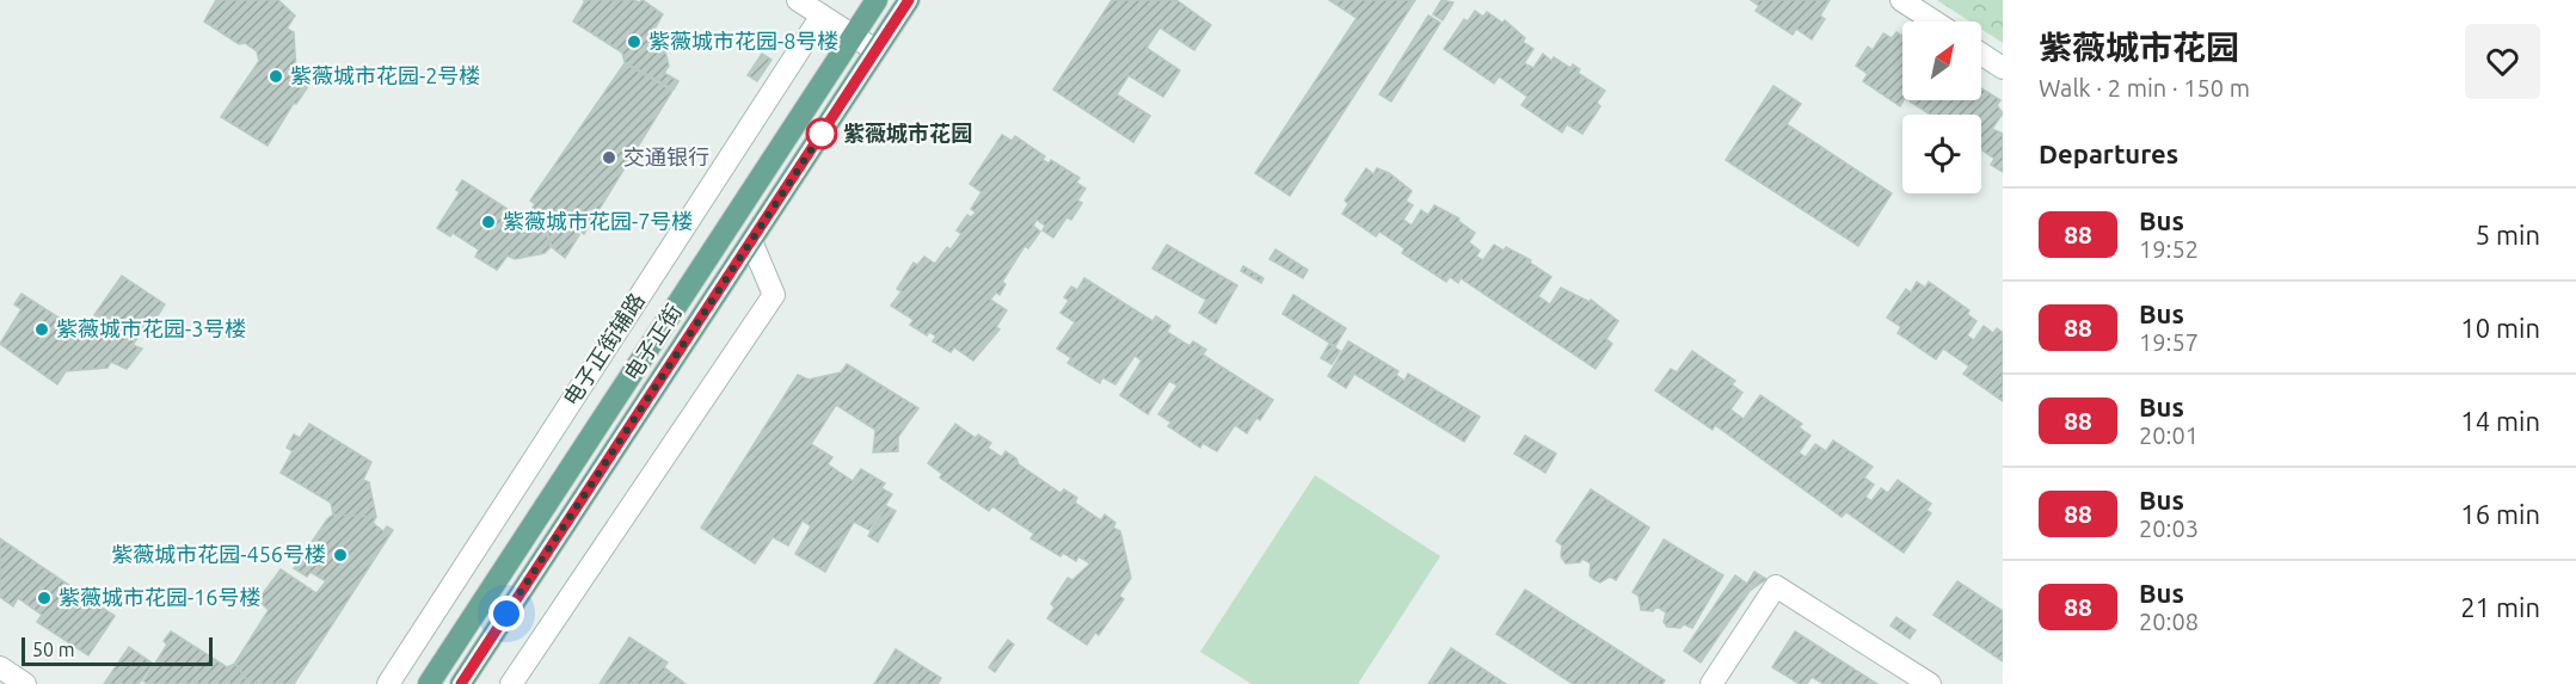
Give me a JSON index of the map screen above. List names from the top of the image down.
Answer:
{
  "streets": {
    "main road": ["电子正街"],
    "street": ["电子正街辅路"]
  },
  "places": [
    "紫薇城市花园-8号楼",
    "紫薇城市花园-2号楼",
    "紫薇城市花园",
    "交通银行",
    "紫薇城市花园-7号楼",
    "紫薇城市花园-3号楼",
    "紫薇城市花园-456号楼",
    "紫薇城市花园-16号楼"
  ],
  "lines": ["bus line 88"],
  "scale_bar": "50 m",
  "north": "top right",
  "page": {
    "heading": [
      ["紫薇城市花园", "Walk · 2 min · 150 m"],
      "Departures"
    ],
    "list": [
      {
        "mark": "88",
        "name": "Bus",
        "note": "19:52",
        "value": "5 min"
      },
      {
        "mark": "88",
        "name": "Bus",
        "note": "19:57",
        "value": "10 min"
      },
      {
        "mark": "88",
        "name": "Bus",
        "note": "20:01",
        "value": "14 min"
      },
      {
        "mark": "88",
        "name": "Bus",
        "note": "20:03",
        "value": "16 min"
      },
      {
        "mark": "88",
        "name": "Bus",
        "note": "20:08",
        "value": "21 min"
      }
    ],
    "scale": "50 m"
  }
}
